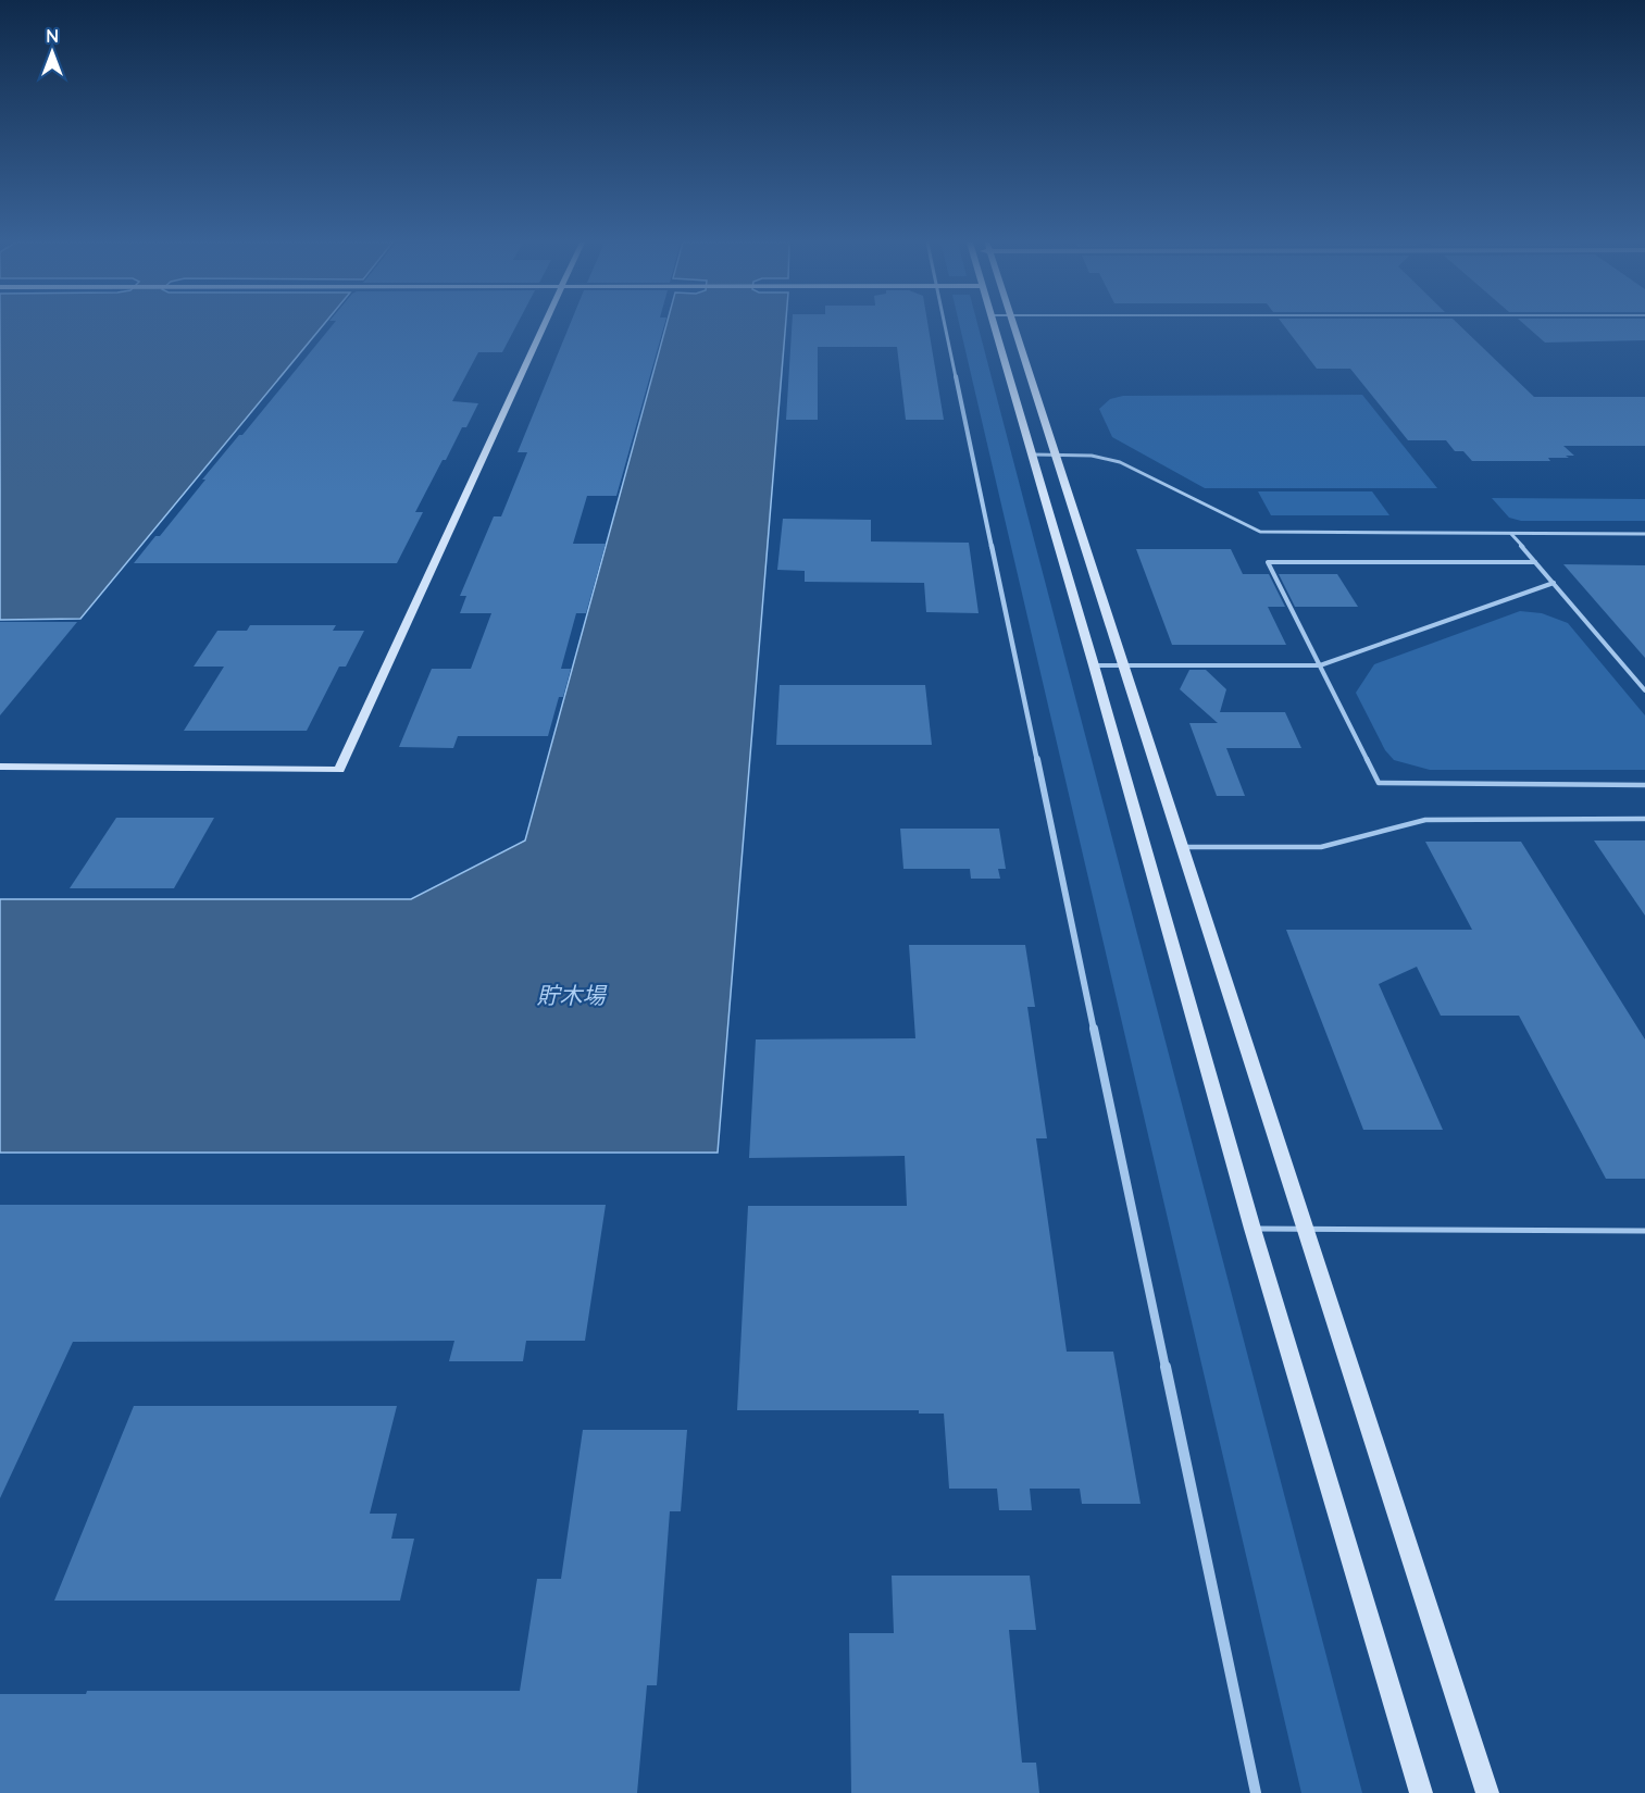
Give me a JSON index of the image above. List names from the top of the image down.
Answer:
{
  "water": ["貯木場"],
  "north": "top"
}
